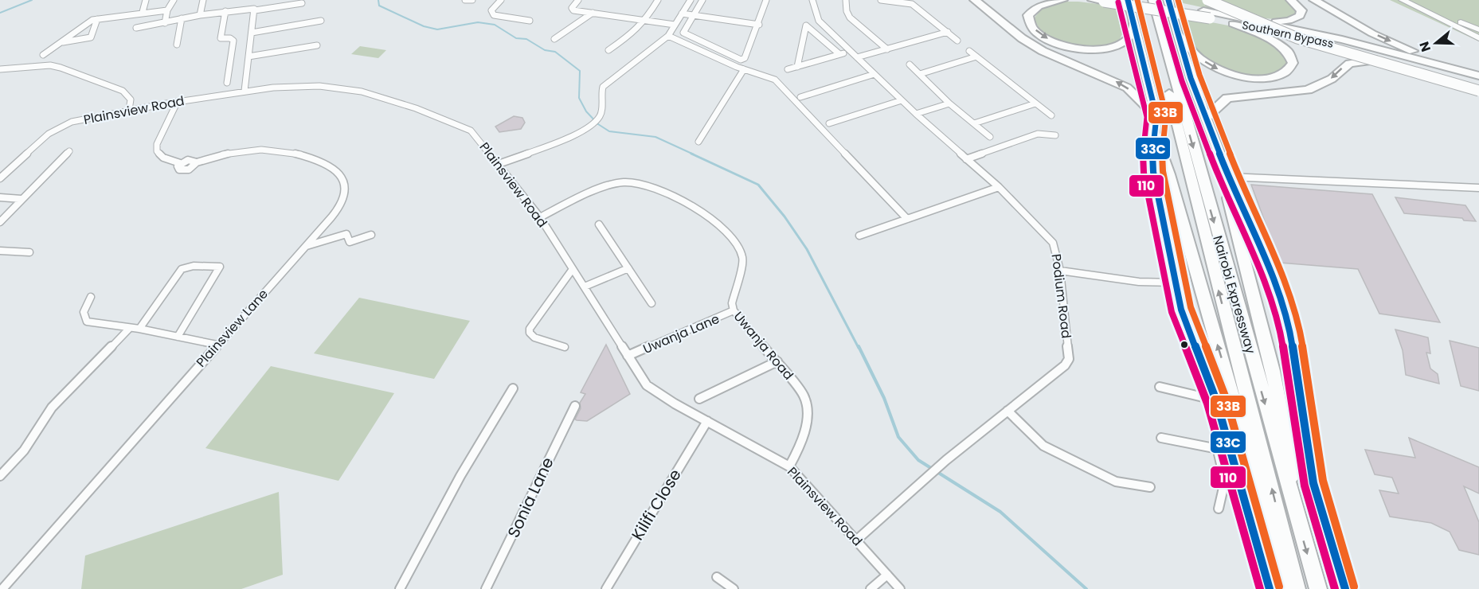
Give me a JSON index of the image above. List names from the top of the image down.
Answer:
{
  "streets": {
    "highway": ["Southern Bypass", "Nairobi Expressway"],
    "street": [
      "Plainsview Road",
      "Podium Road",
      "Plainsview Lane",
      "Uwanja Lane",
      "Uwanja Road",
      "Sonia Lane",
      "Kilifi Close"
    ]
  },
  "crossings": [
    ["Plainsview Road", "Podium Road"],
    ["Plainsview Road", "Plainsview Lane"],
    ["Plainsview Road", "Uwanja Lane"],
    ["Plainsview Road", "Uwanja Road"],
    ["Plainsview Road", "Kilifi Close"],
    ["Uwanja Lane", "Uwanja Road"]
  ],
  "lines": ["transit line 33C", "transit line 33B", "transit line 110"],
  "north": "left"
}
